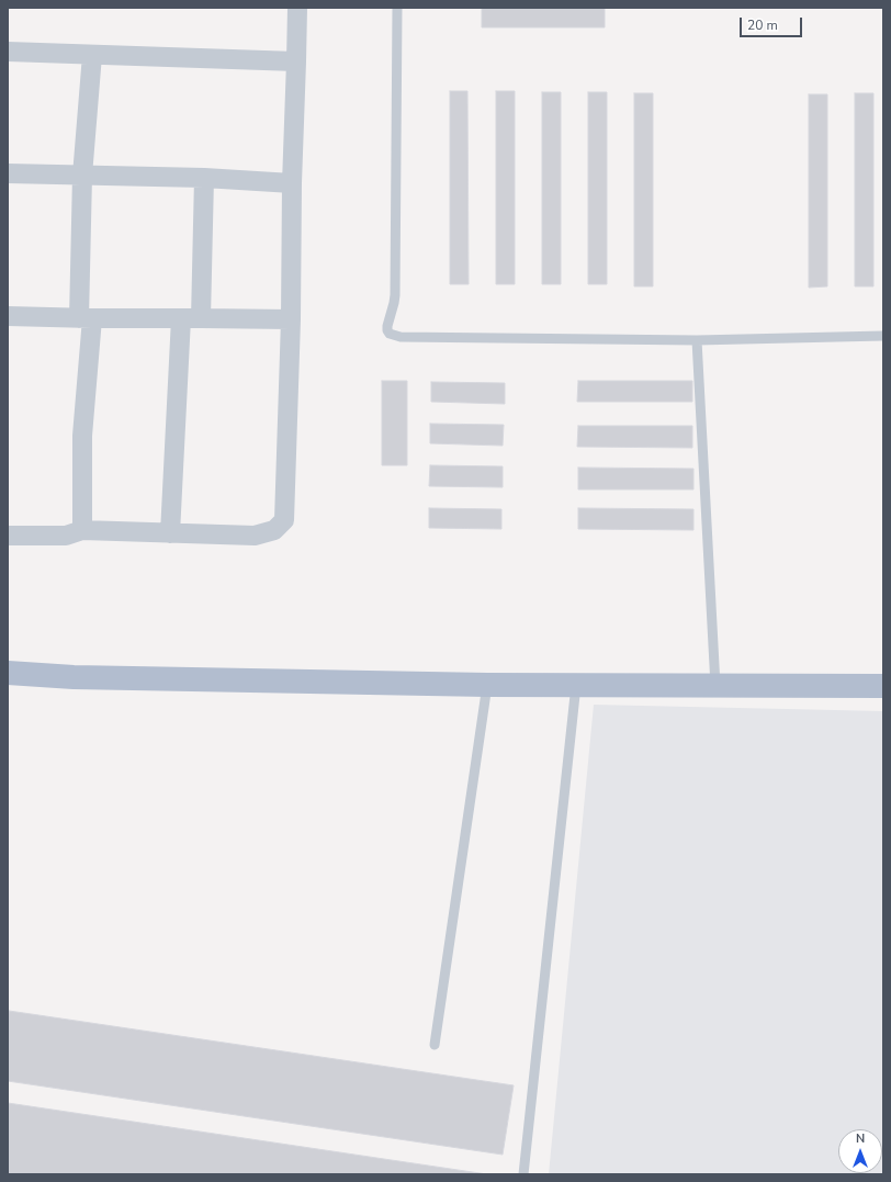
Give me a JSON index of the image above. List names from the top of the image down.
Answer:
{
  "scale_bar": "20 m",
  "north": "top"
}
